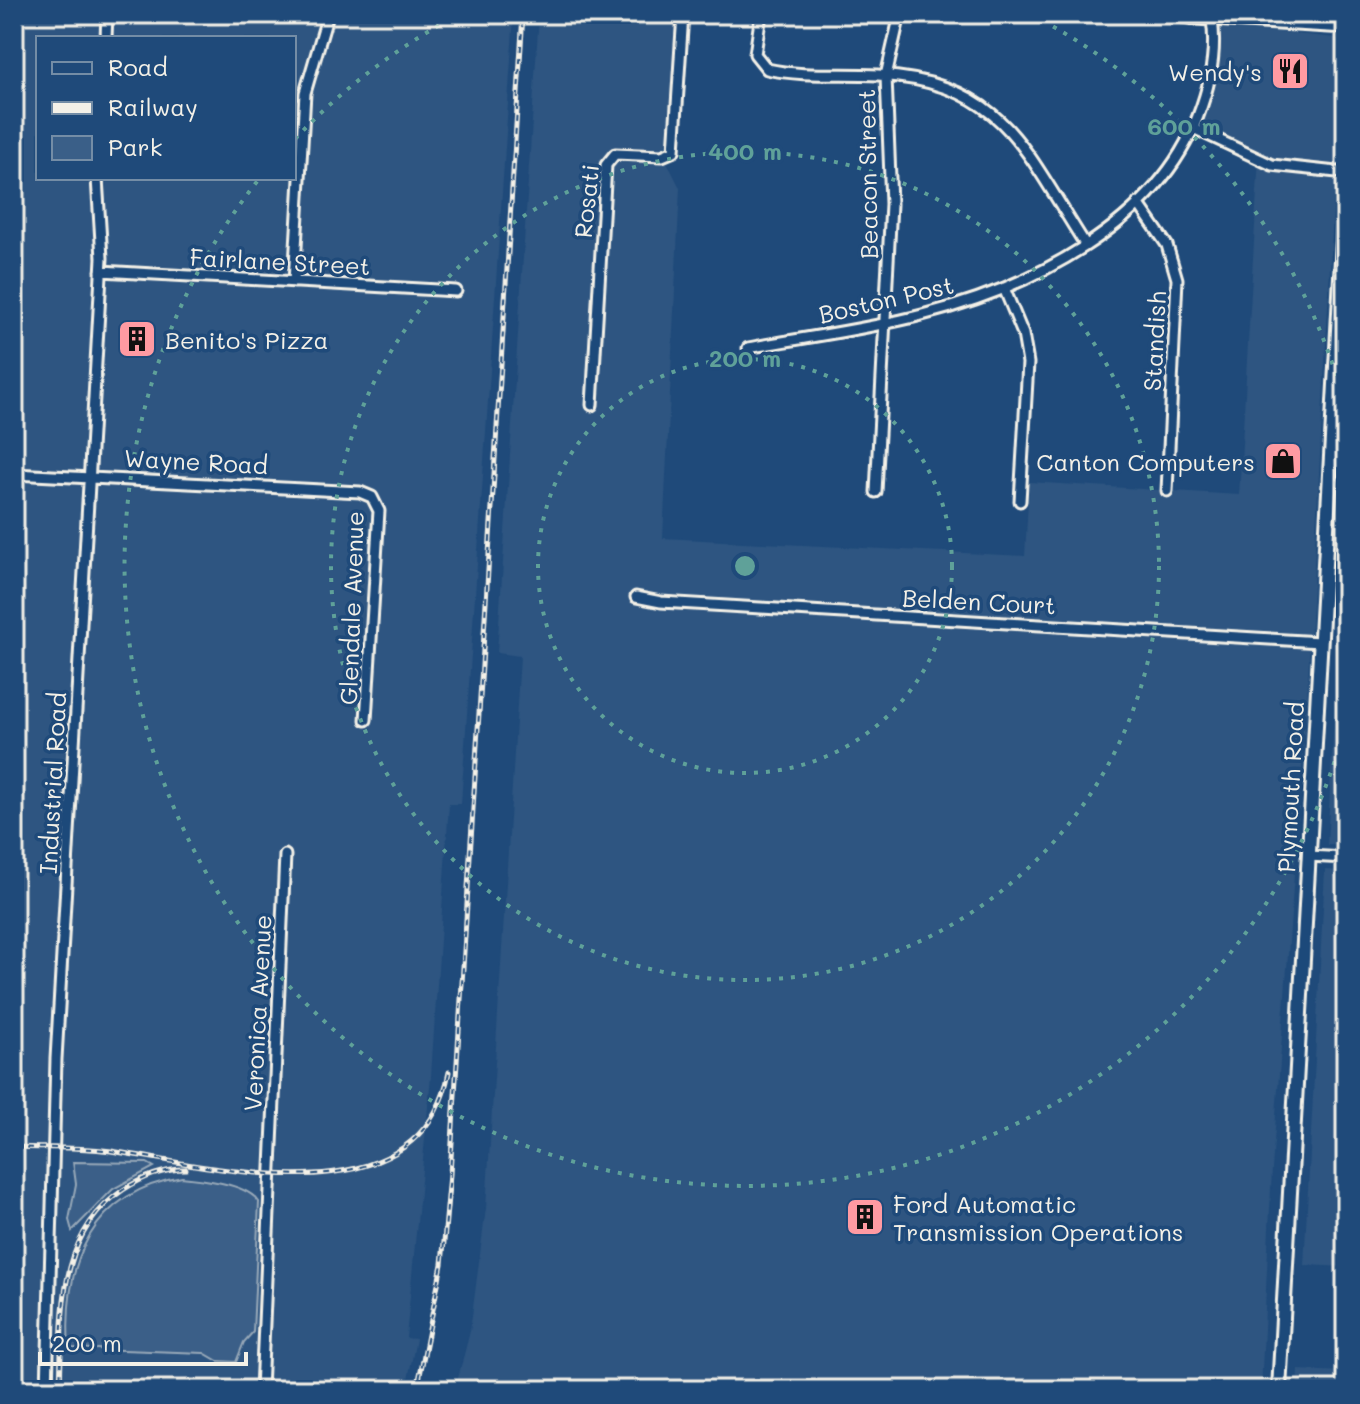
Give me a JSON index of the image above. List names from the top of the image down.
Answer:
{
  "streets": {
    "main road": ["Plymouth Road"],
    "street": [
      "Beacon Street",
      "Rosati",
      "Fairlane Street",
      "Boston Post",
      "Standish",
      "Wayne Road",
      "Belden Court",
      "Glendale Avenue",
      "Industrial Road",
      "Veronica Avenue"
    ]
  },
  "crossings": [
    ["Beacon Street", "Boston Post"],
    ["Fairlane Street", "Industrial Road"],
    ["Boston Post", "Standish"],
    ["Wayne Road", "Glendale Avenue"],
    ["Wayne Road", "Industrial Road"],
    ["Belden Court", "Plymouth Road"]
  ],
  "places": {
    "restaurant": ["Wendy's"],
    "building": ["Benito's Pizza", "Ford Automatic Transmission Operations"],
    "shop": ["Canton Computers"]
  },
  "legend": ["Road", "Railway", "Park"],
  "scale_bar": "200 m",
  "rings": ["600 m", "400 m", "200 m"]
}
